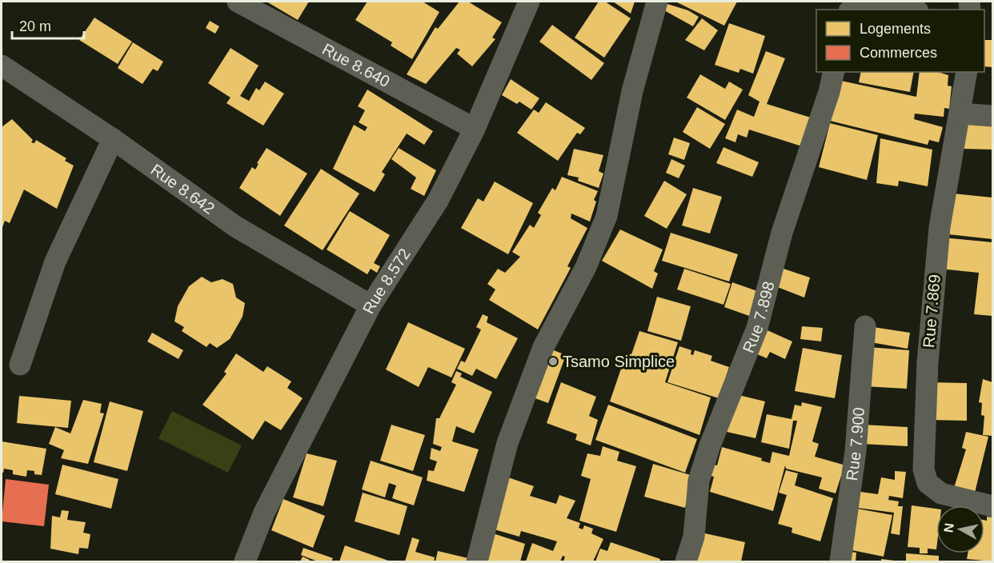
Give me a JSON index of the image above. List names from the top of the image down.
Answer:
{
  "streets": {
    "street": [
      "Rue 8.640",
      "Rue 8.642",
      "Rue 8.572",
      "Rue 7.869",
      "Rue 7.898",
      "Rue 7.900"
    ]
  },
  "crossings": [
    ["Rue 8.640", "Rue 8.572"],
    ["Rue 8.642", "Rue 8.572"]
  ],
  "places": ["Tsamo Simplice"],
  "legend": ["Logements", "Commerces"],
  "scale_bar": "20 m",
  "north": "left"
}
